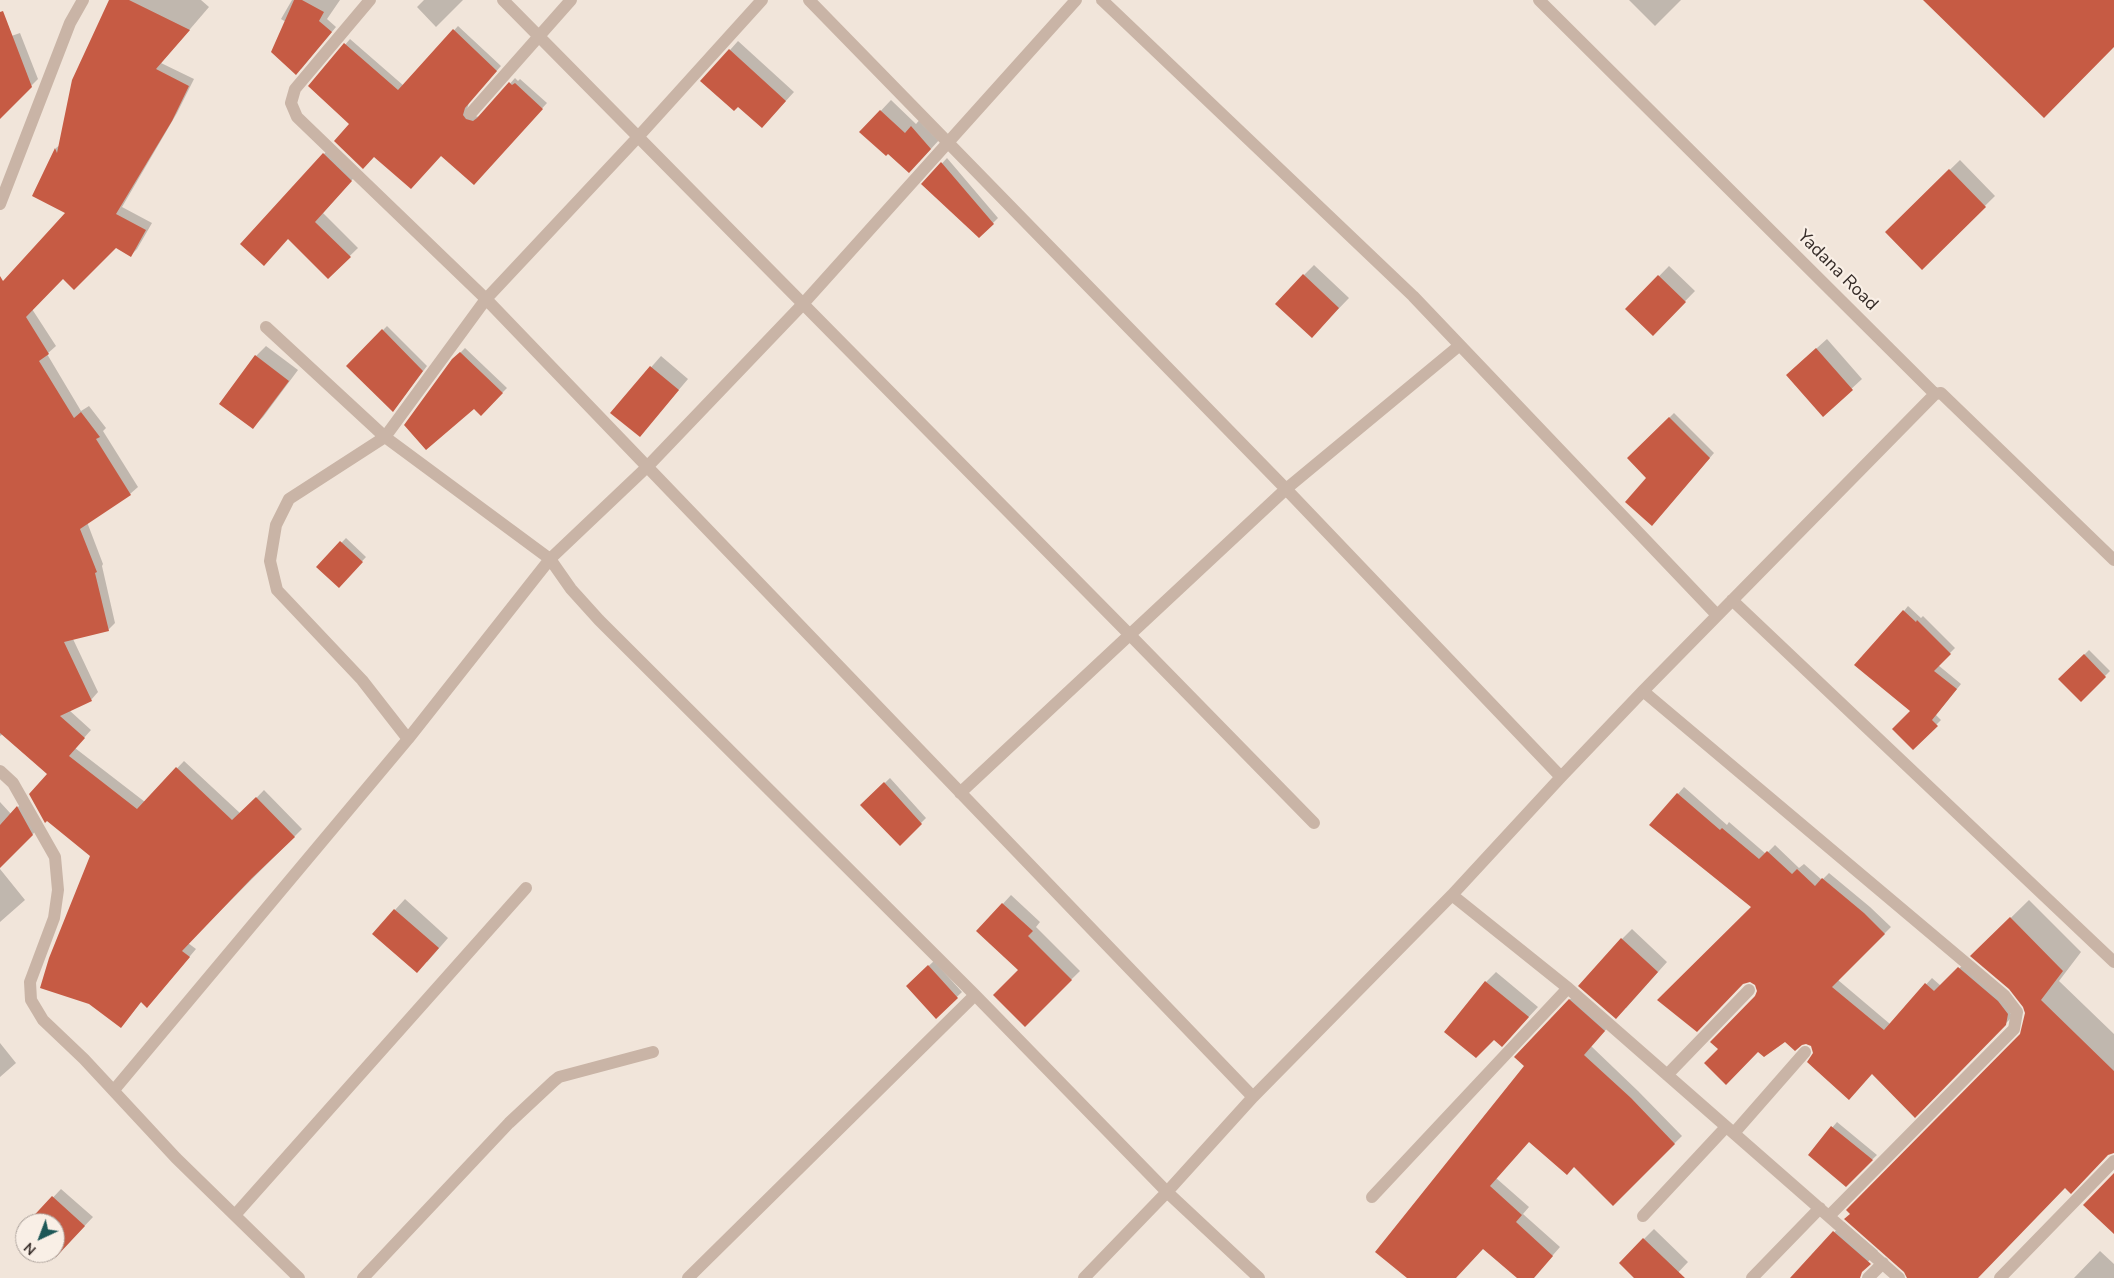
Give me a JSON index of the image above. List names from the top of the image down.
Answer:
{
  "streets": {
    "street": ["Yadana Road"]
  },
  "north": "bottom left"
}
